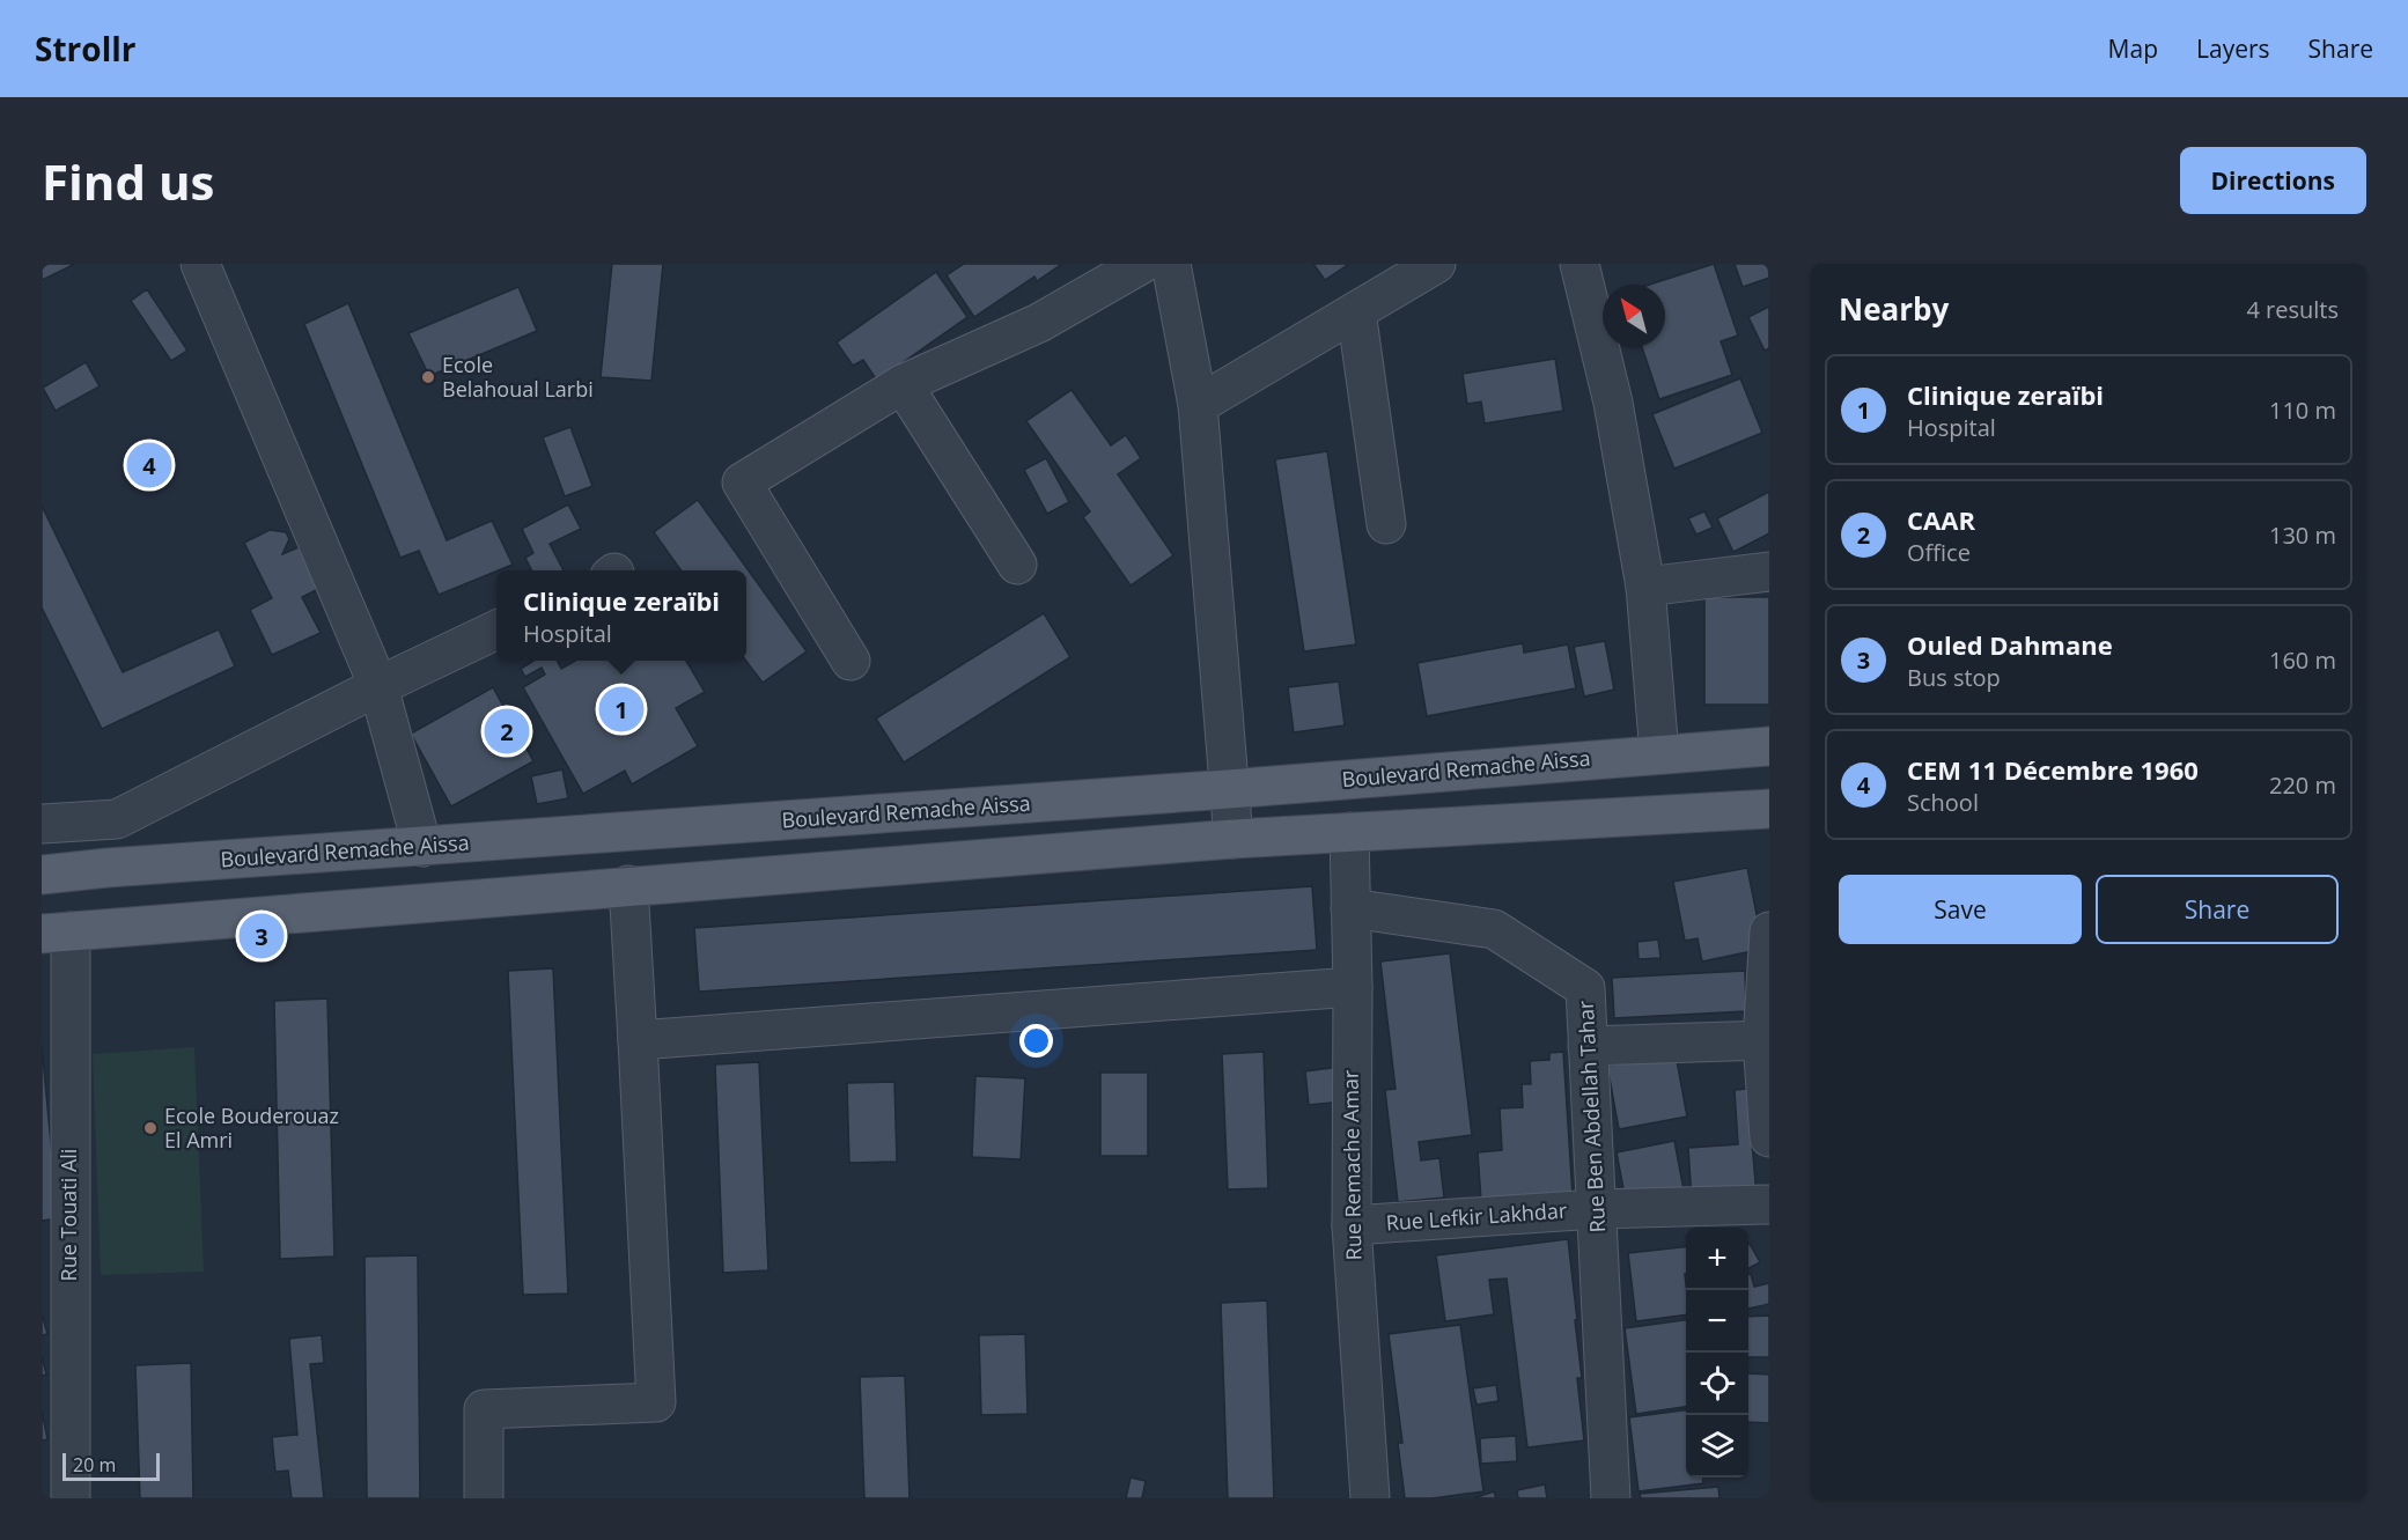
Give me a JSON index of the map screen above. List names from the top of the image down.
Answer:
{
  "streets": {
    "main road": ["Boulevard Remache Aissa"],
    "street": [
      "Rue Ben Abdellah Tahar",
      "Rue Remache Amar",
      "Rue Touati Ali",
      "Rue Lefkir Lakhdar"
    ]
  },
  "crossings": [
    ["Rue Ben Abdellah Tahar", "Rue Remache Amar"],
    ["Rue Ben Abdellah Tahar", "Rue Lefkir Lakhdar"],
    ["Rue Remache Amar", "Rue Lefkir Lakhdar"]
  ],
  "places": ["Ecole Belahoual Larbi", "Ecole Bouderouaz El Amri"],
  "scale_bar": "20 m",
  "north": "top left",
  "page": {
    "header": "Strollr",
    "nav": ["Map", "Layers", "Share"],
    "buttons": [
      "Directions",
      ["Save", "Share"]
    ],
    "title": "Find us",
    "heading": ["Nearby", "4 results"],
    "list": [
      {
        "mark": "1",
        "name": "Clinique zeraïbi",
        "note": "Hospital",
        "value": "110 m"
      },
      {
        "mark": "2",
        "name": "CAAR",
        "note": "Office",
        "value": "130 m"
      },
      {
        "mark": "3",
        "name": "Ouled Dahmane",
        "note": "Bus stop",
        "value": "160 m"
      },
      {
        "mark": "4",
        "name": "CEM 11 Décembre 1960",
        "note": "School",
        "value": "220 m"
      }
    ],
    "pins": [
      "4",
      "1",
      "2",
      "3"
    ],
    "popup": ["Clinique zeraïbi", "Hospital"],
    "map_buttons": ["+", "−"],
    "scale": "20 m"
  }
}
